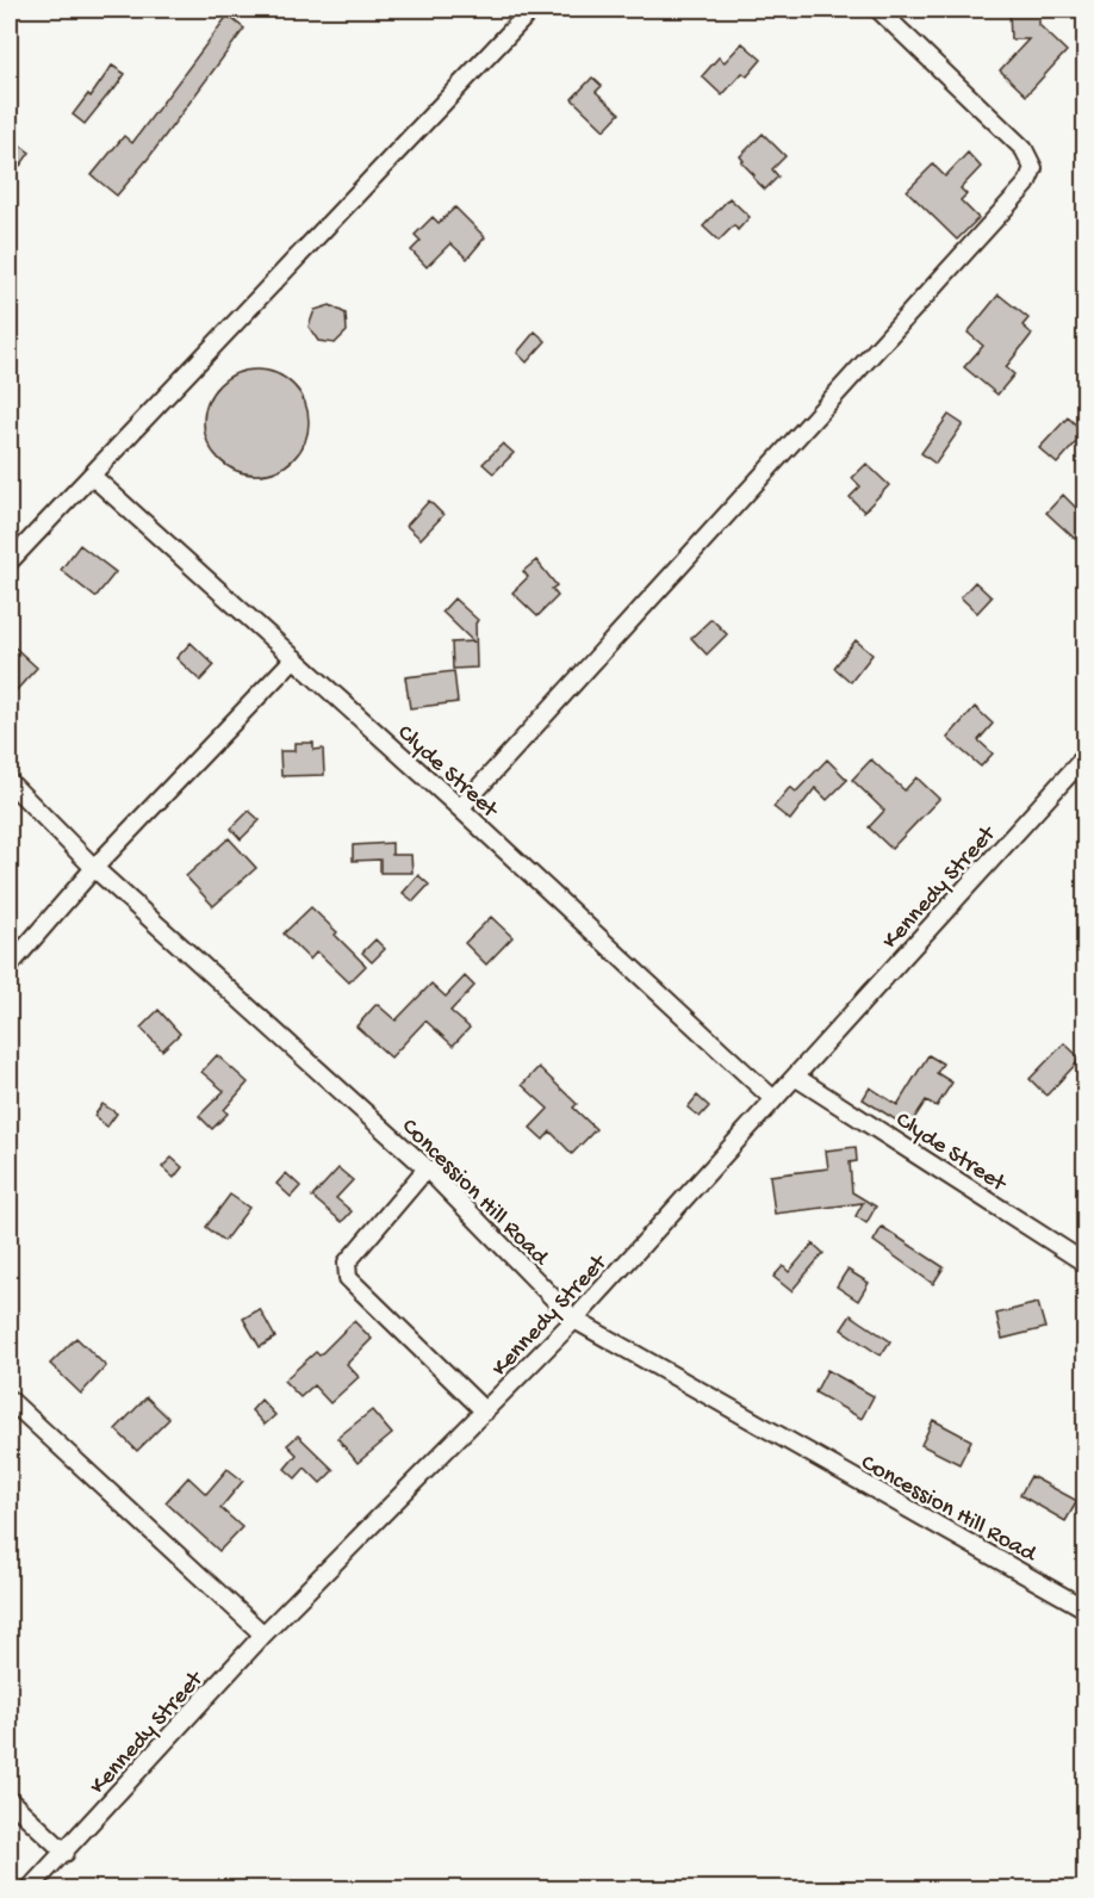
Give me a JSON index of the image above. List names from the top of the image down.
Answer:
{
  "streets": {
    "street": ["Clyde Street", "Kennedy Street", "Concession Hill Road"]
  },
  "crossings": [
    ["Clyde Street", "Kennedy Street"],
    ["Kennedy Street", "Concession Hill Road"]
  ]
}
